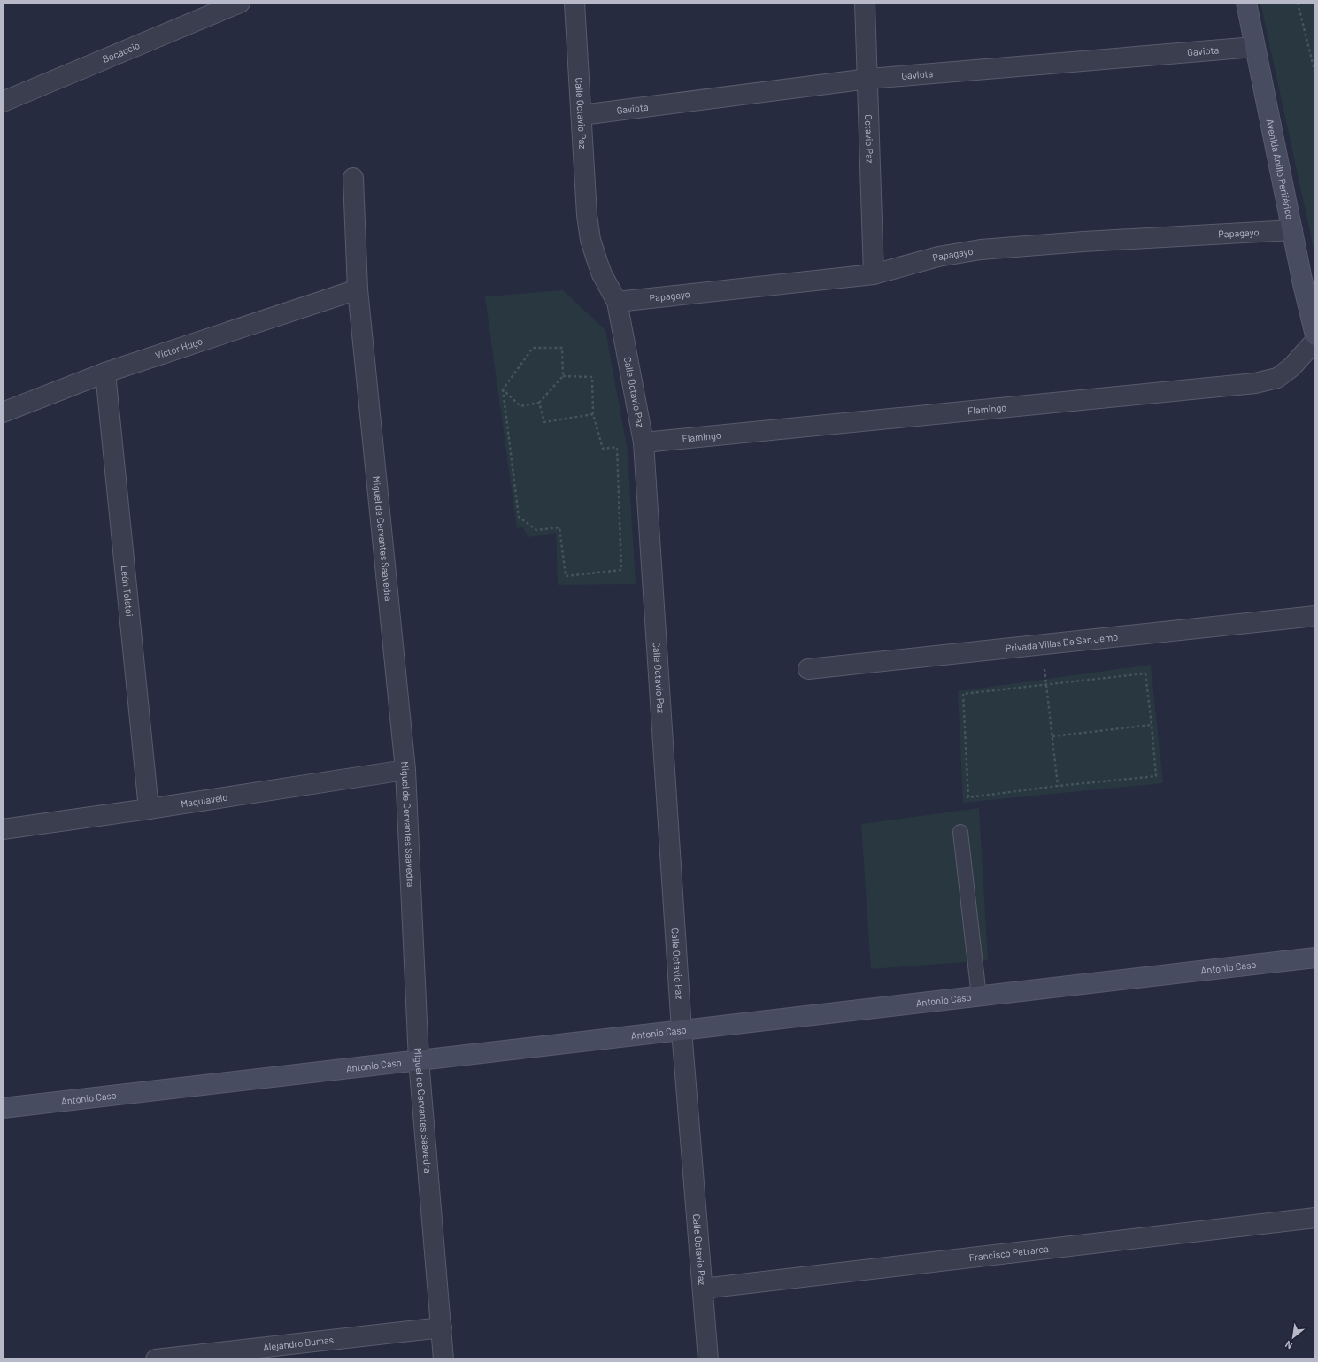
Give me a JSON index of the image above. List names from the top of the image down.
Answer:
{
  "streets": {
    "street": [
      "Gaviota",
      "Bocaccio",
      "Calle Octavio Paz",
      "Octavio Paz",
      "Avenida Anillo Periférico",
      "Papagayo",
      "Víctor Hugo",
      "Flamingo",
      "Miguel de Cervantes Saavedra",
      "León Tolstoi",
      "Privada Villas De San Jemo",
      "Maquiavelo",
      "Antonio Caso",
      "Francisco Petrarca",
      "Alejandro Dumas"
    ]
  },
  "crossings": [
    ["Gaviota", "Calle Octavio Paz"],
    ["Gaviota", "Octavio Paz"],
    ["Gaviota", "Avenida Anillo Periférico"],
    ["Calle Octavio Paz", "Papagayo"],
    ["Calle Octavio Paz", "Flamingo"],
    ["Calle Octavio Paz", "Antonio Caso"],
    ["Calle Octavio Paz", "Francisco Petrarca"],
    ["Octavio Paz", "Papagayo"],
    ["Avenida Anillo Periférico", "Papagayo"],
    ["Víctor Hugo", "Miguel de Cervantes Saavedra"],
    ["Víctor Hugo", "León Tolstoi"],
    ["Miguel de Cervantes Saavedra", "Maquiavelo"],
    ["Miguel de Cervantes Saavedra", "Antonio Caso"],
    ["Miguel de Cervantes Saavedra", "Alejandro Dumas"],
    ["León Tolstoi", "Maquiavelo"]
  ],
  "north": "bottom left"
}
